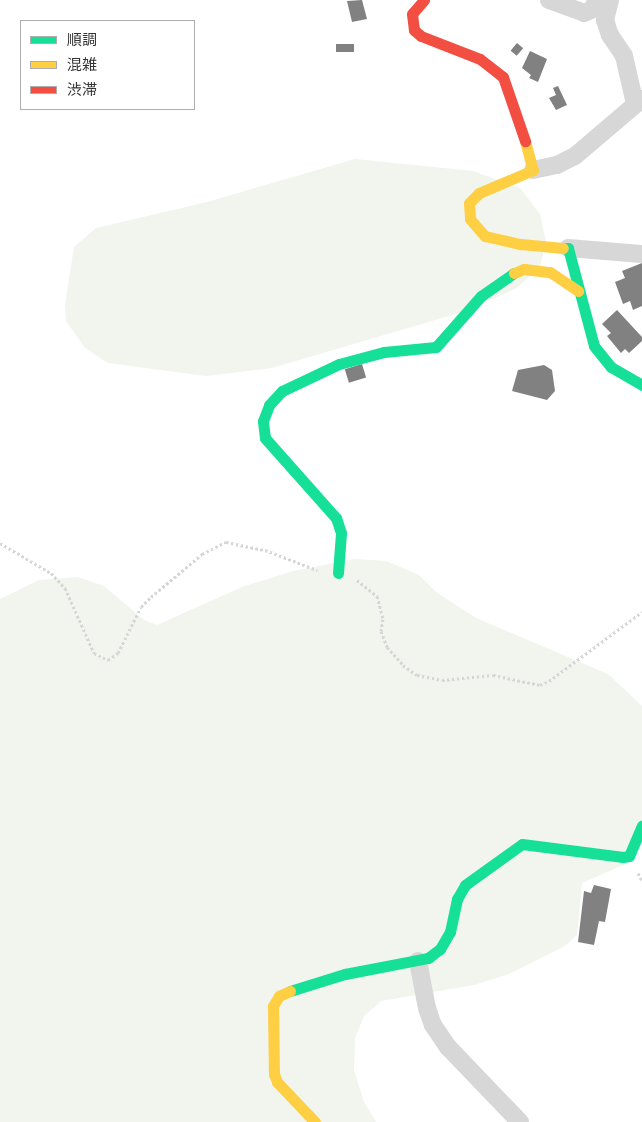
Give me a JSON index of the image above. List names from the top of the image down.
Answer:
{
  "legend": ["順調", "混雑", "渋滞"]
}
